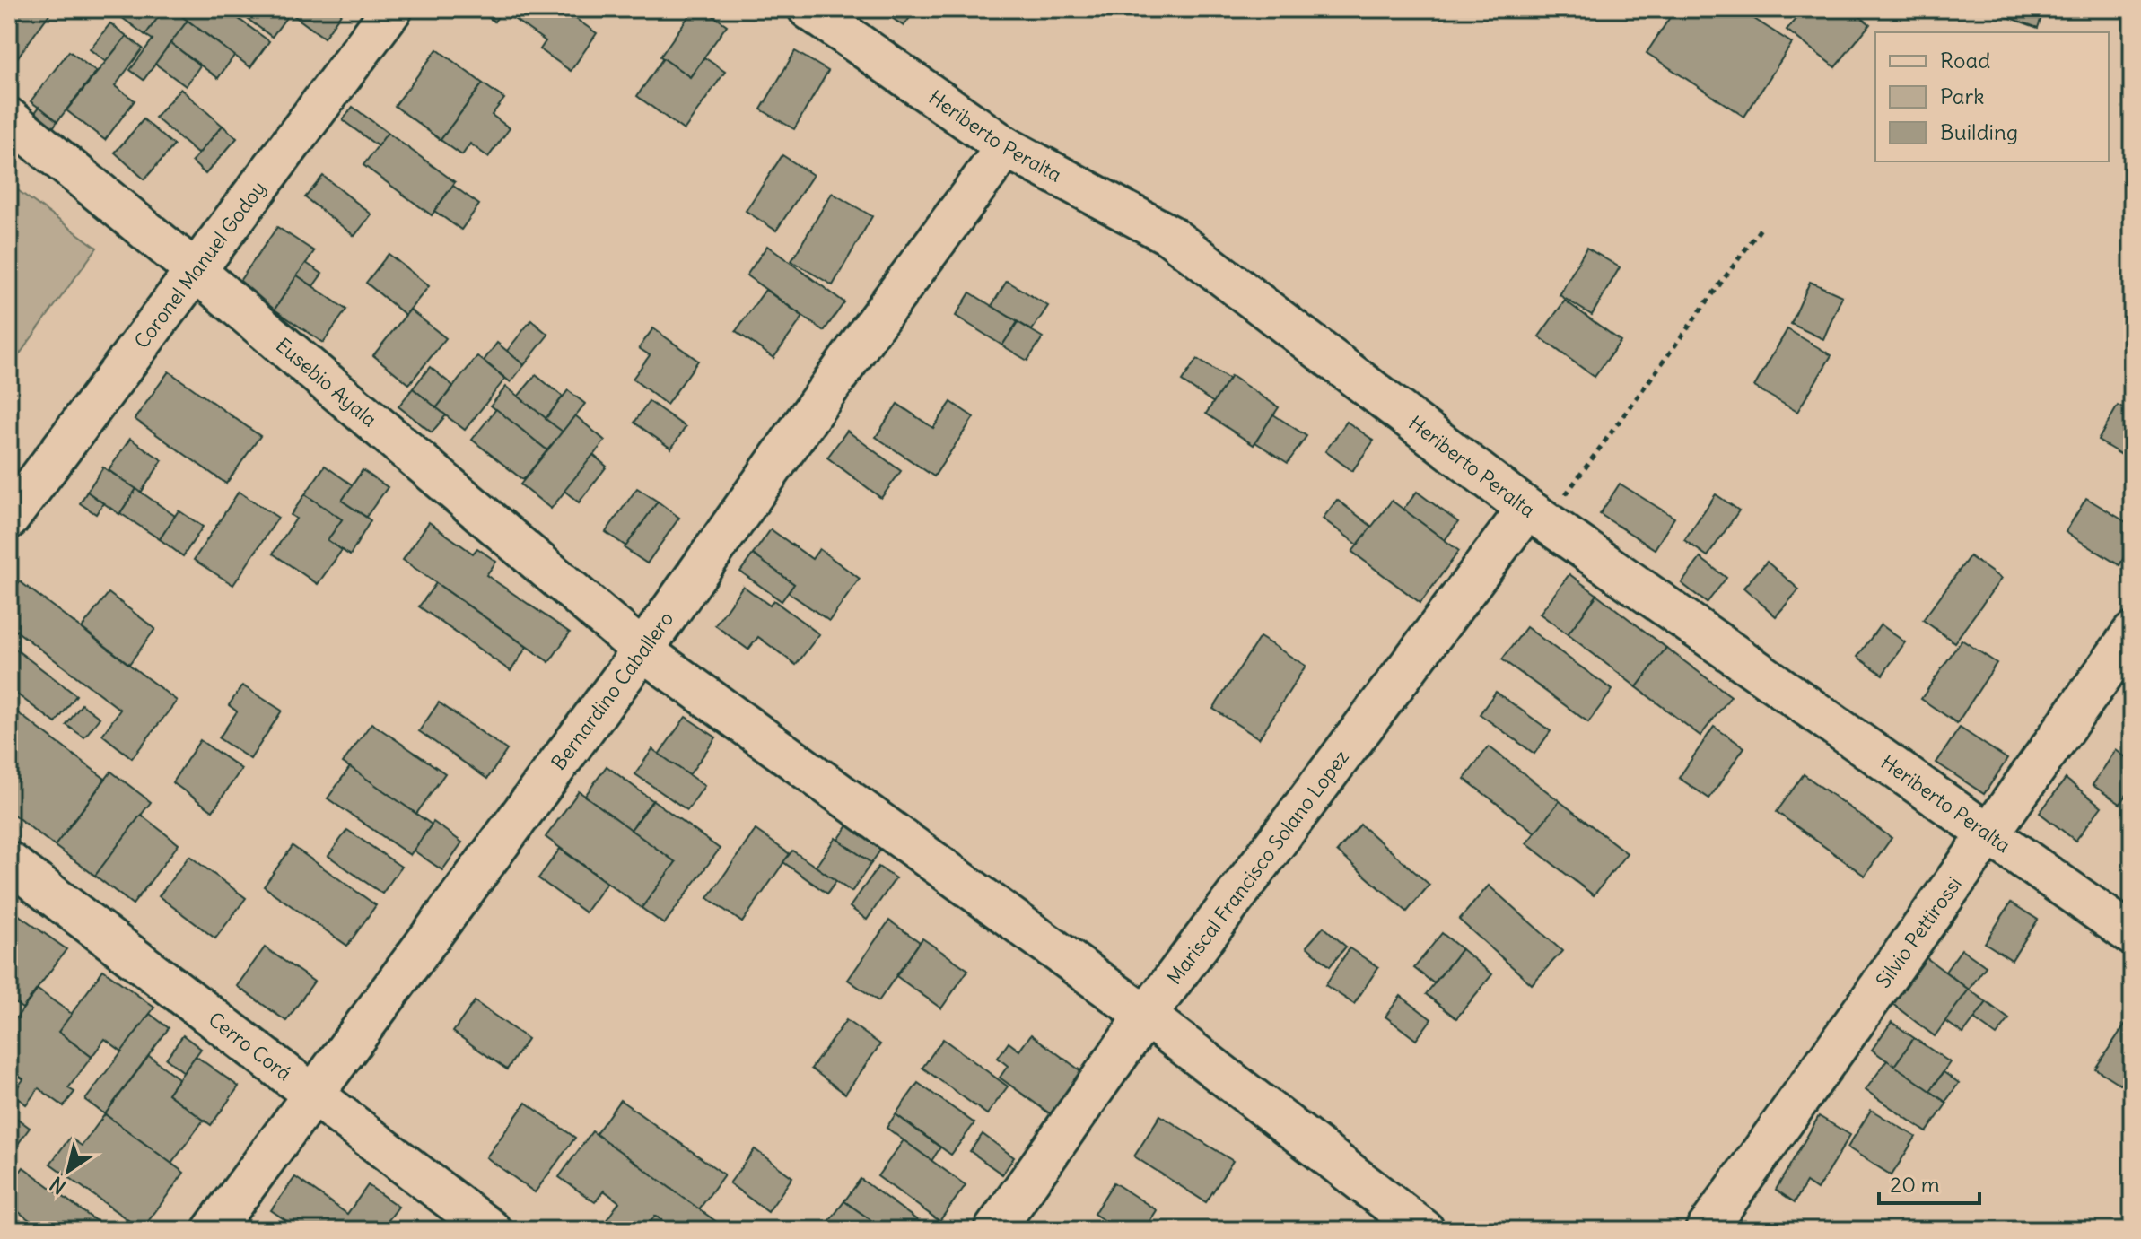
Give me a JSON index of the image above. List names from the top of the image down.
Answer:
{
  "streets": {
    "street": [
      "Heriberto Peralta",
      "Coronel Manuel Godoy",
      "Eusebio Ayala",
      "Bernardino Caballero",
      "Mariscal Francisco Solano Lopez",
      "Silvio Pettirossi",
      "Cerro Corá"
    ]
  },
  "crossings": [
    ["Heriberto Peralta", "Bernardino Caballero"],
    ["Heriberto Peralta", "Mariscal Francisco Solano Lopez"],
    ["Heriberto Peralta", "Silvio Pettirossi"],
    ["Coronel Manuel Godoy", "Eusebio Ayala"],
    ["Eusebio Ayala", "Bernardino Caballero"],
    ["Eusebio Ayala", "Mariscal Francisco Solano Lopez"],
    ["Bernardino Caballero", "Cerro Corá"]
  ],
  "legend": ["Road", "Park", "Building"],
  "scale_bar": "20 m",
  "north": "bottom left"
}
